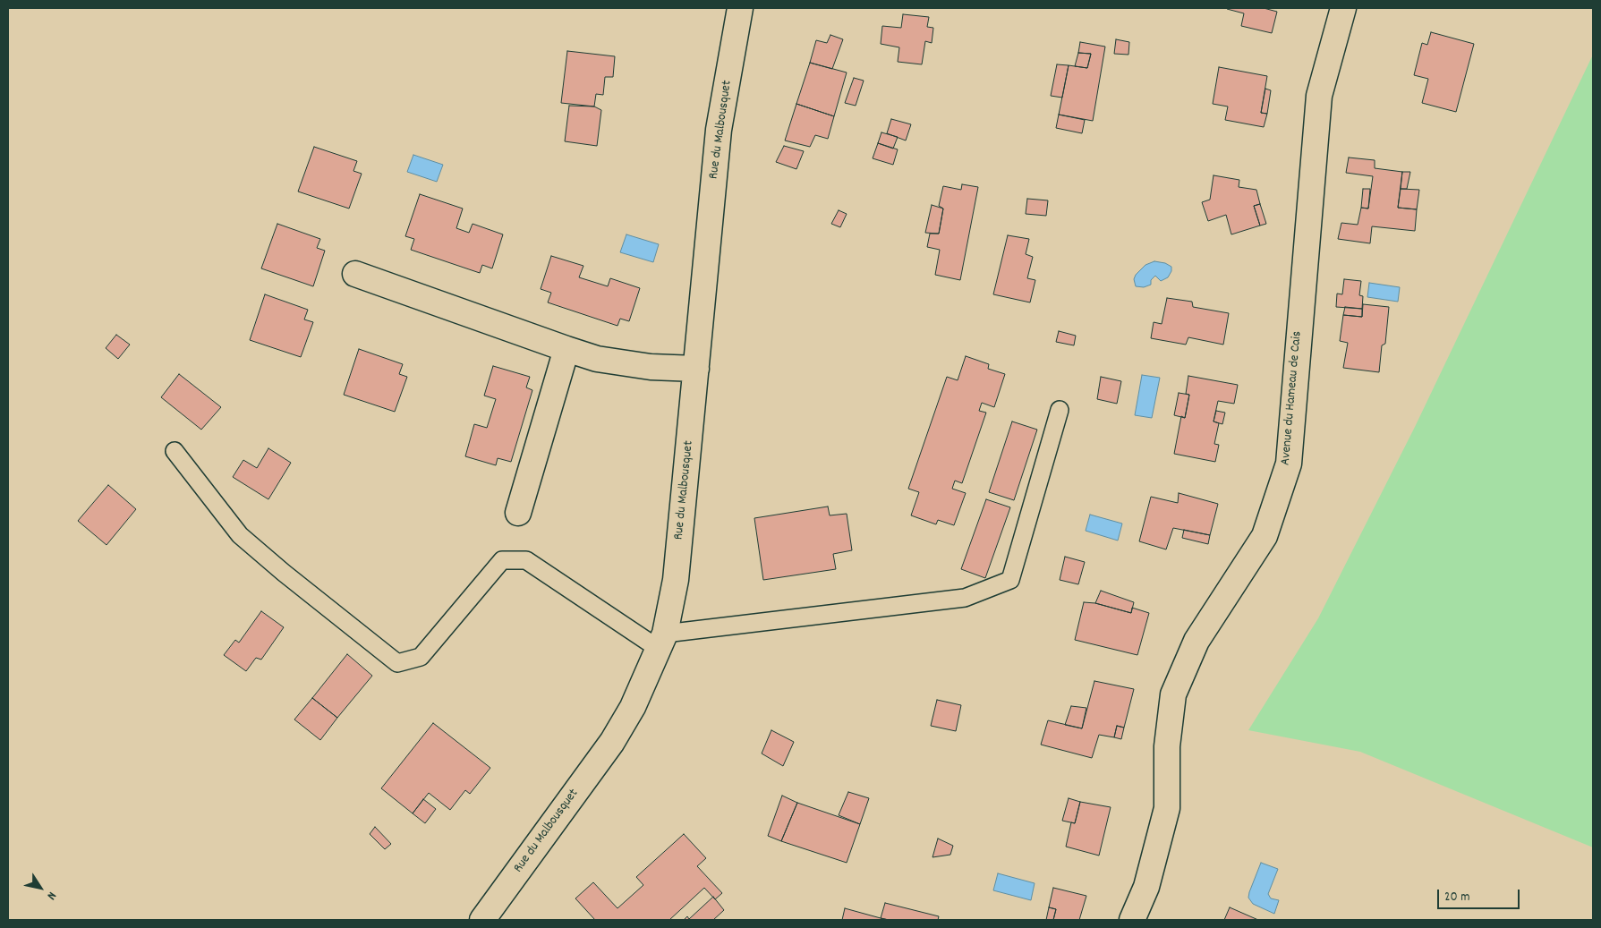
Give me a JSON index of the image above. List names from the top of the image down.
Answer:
{
  "streets": {
    "street": ["Rue du Malbousquet", "Avenue du Hameau de Cais"]
  },
  "scale_bar": "20 m",
  "north": "bottom right"
}
